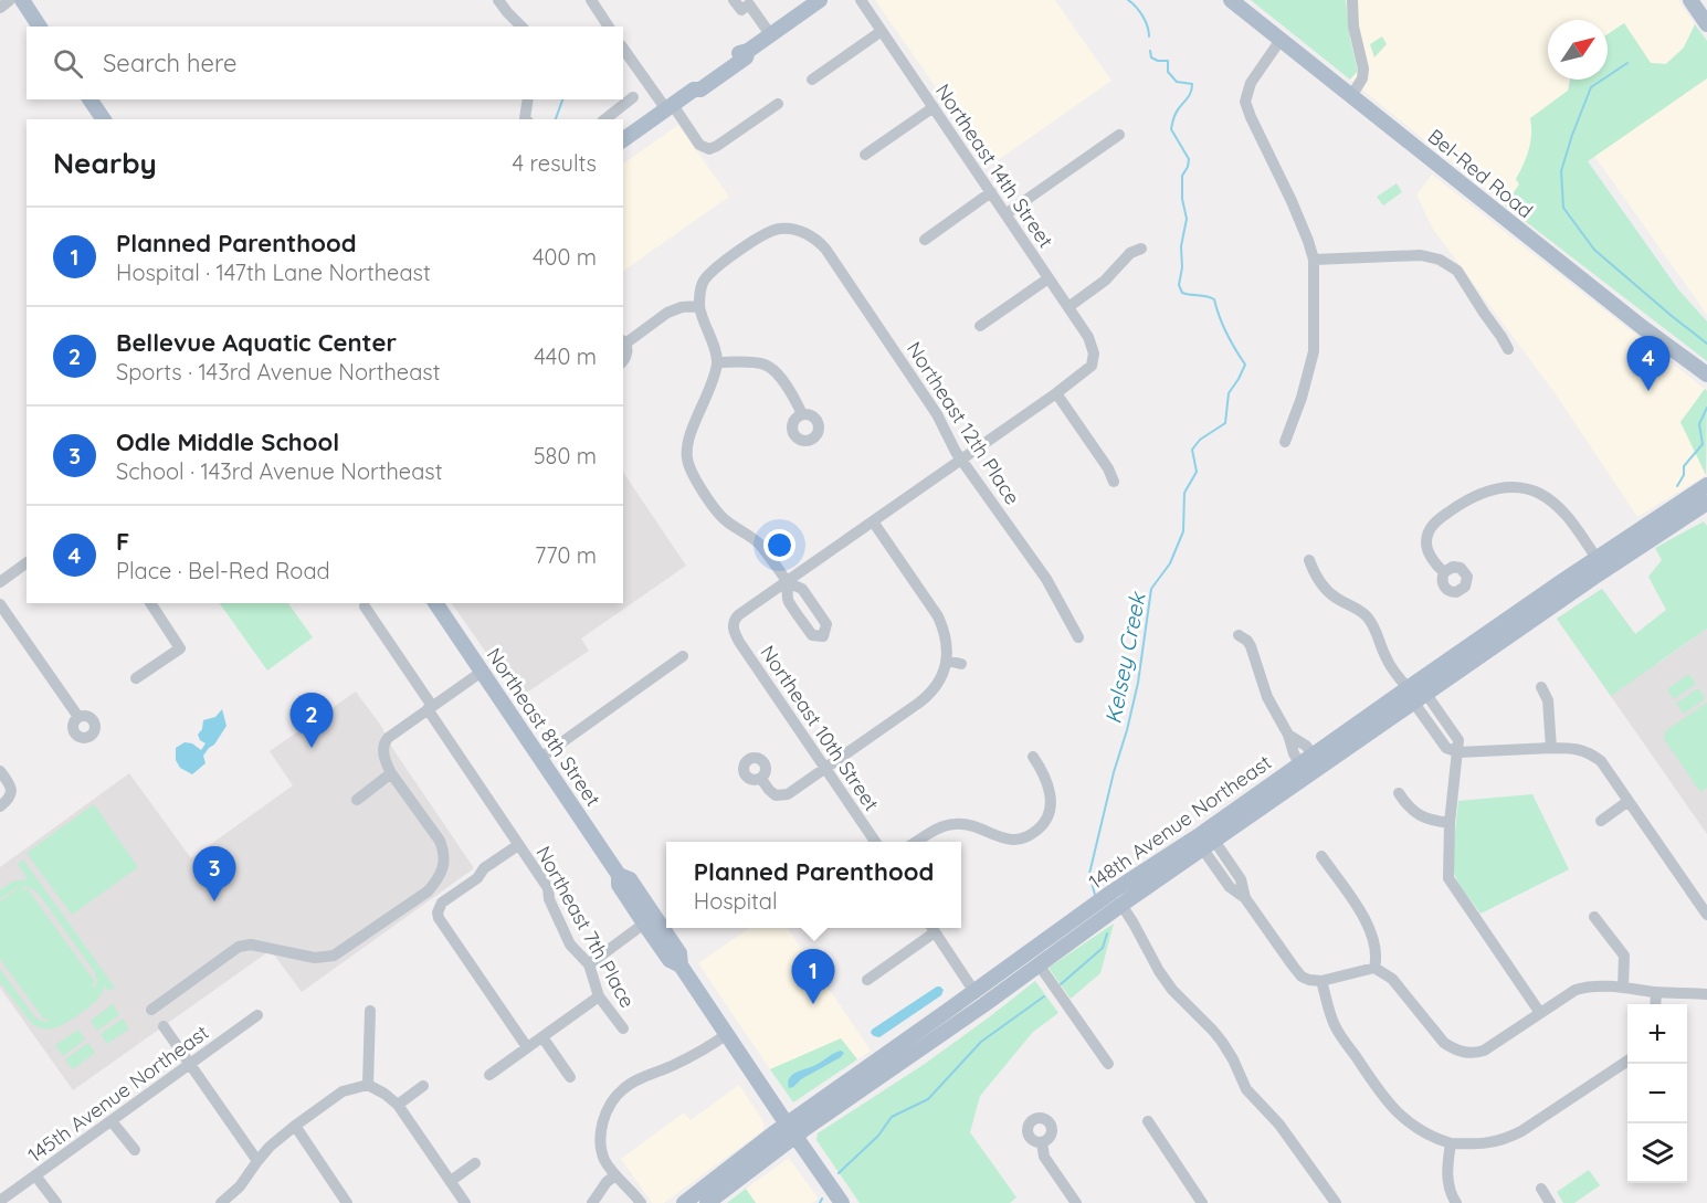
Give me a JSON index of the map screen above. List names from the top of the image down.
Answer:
{
  "streets": {
    "main road": ["Bel-Red Road", "Northeast 8th Street", "148th Avenue Northeast"],
    "street": [
      "Northeast 14th Street",
      "Northeast 12th Place",
      "Northeast 10th Street",
      "Northeast 7th Place",
      "145th Avenue Northeast"
    ]
  },
  "crossings": [
    ["Northeast 8th Street", "148th Avenue Northeast"]
  ],
  "water": ["Kelsey Creek"],
  "north": "top right",
  "page": {
    "search": "Search here",
    "heading": ["Nearby", "4 results"],
    "list": [
      {
        "mark": "1",
        "name": "Planned Parenthood",
        "note": "Hospital · 147th Lane Northeast",
        "value": "400 m"
      },
      {
        "mark": "2",
        "name": "Bellevue Aquatic Center",
        "note": "Sports · 143rd Avenue Northeast",
        "value": "440 m"
      },
      {
        "mark": "3",
        "name": "Odle Middle School",
        "note": "School · 143rd Avenue Northeast",
        "value": "580 m"
      },
      {
        "mark": "4",
        "name": "F",
        "note": "Place · Bel-Red Road",
        "value": "770 m"
      }
    ],
    "pins": [
      "4",
      "2",
      "3",
      "1"
    ],
    "popup": ["Planned Parenthood", "Hospital"],
    "map_buttons": ["+", "−"]
  }
}
